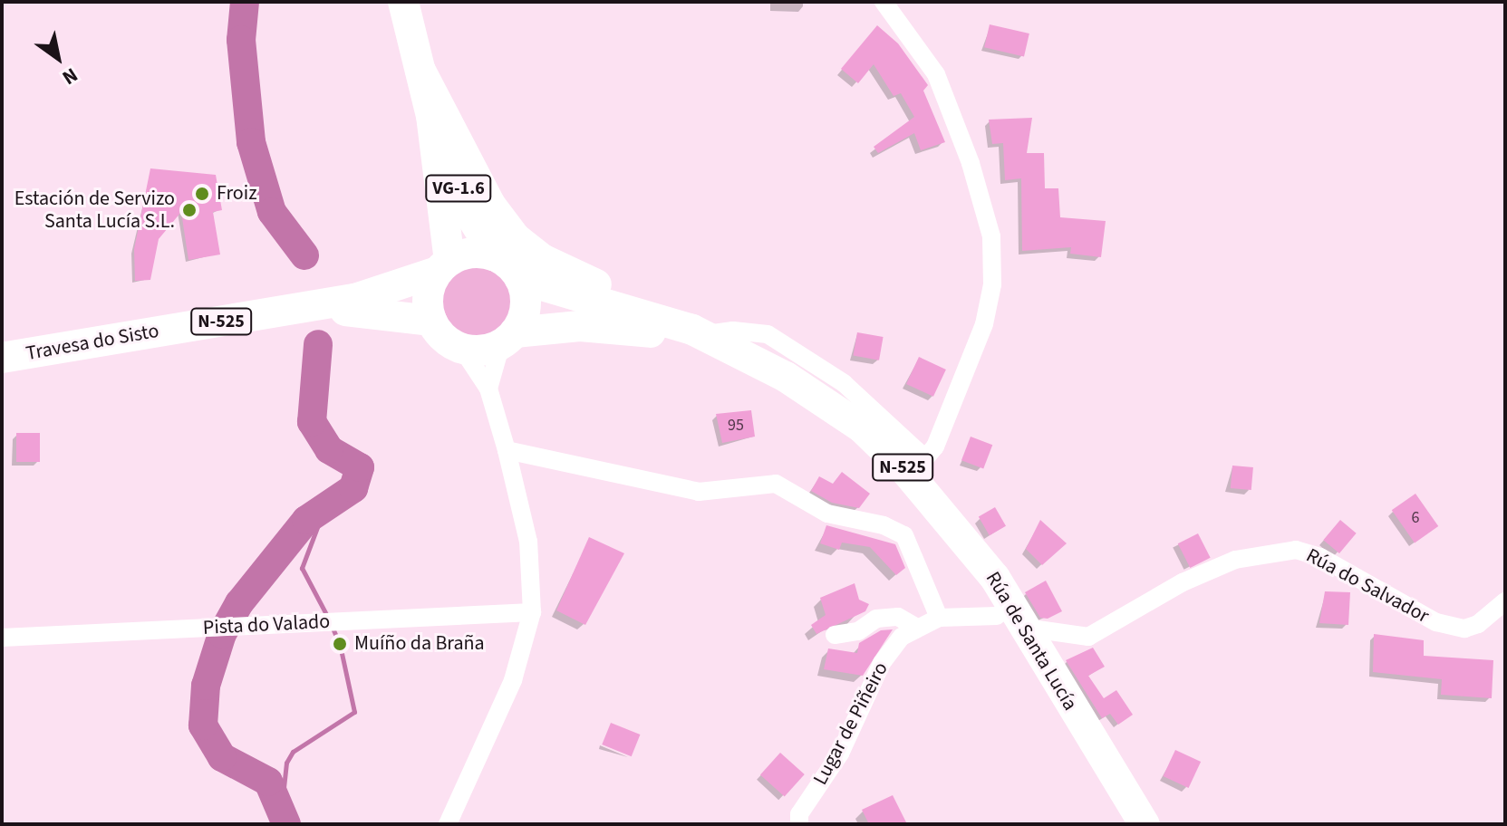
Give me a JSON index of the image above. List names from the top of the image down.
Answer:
{
  "streets": {
    "highway": [
      "VG-1.6",
      "N-525",
      "Travesa do Sisto",
      "Rúa de Santa Lucía"
    ],
    "street": ["Rúa do Salvador", "Pista do Valado", "Lugar de Piñeiro"]
  },
  "crossings": [
    ["VG-1.6", "N-525"],
    ["VG-1.6", "Travesa do Sisto"],
    ["VG-1.6", "Rúa de Santa Lucía"],
    ["N-525", "Travesa do Sisto"],
    ["N-525", "Rúa de Santa Lucía"],
    ["Travesa do Sisto", "Rúa de Santa Lucía"],
    ["Rúa do Salvador", "Rúa de Santa Lucía"],
    ["Rúa de Santa Lucía", "Lugar de Piñeiro"]
  ],
  "places": ["Froiz", "Estación de Servizo Santa Lucía S.L.", "Muíño da Braña"],
  "house_numbers": ["95", "6"],
  "north": "bottom right"
}
